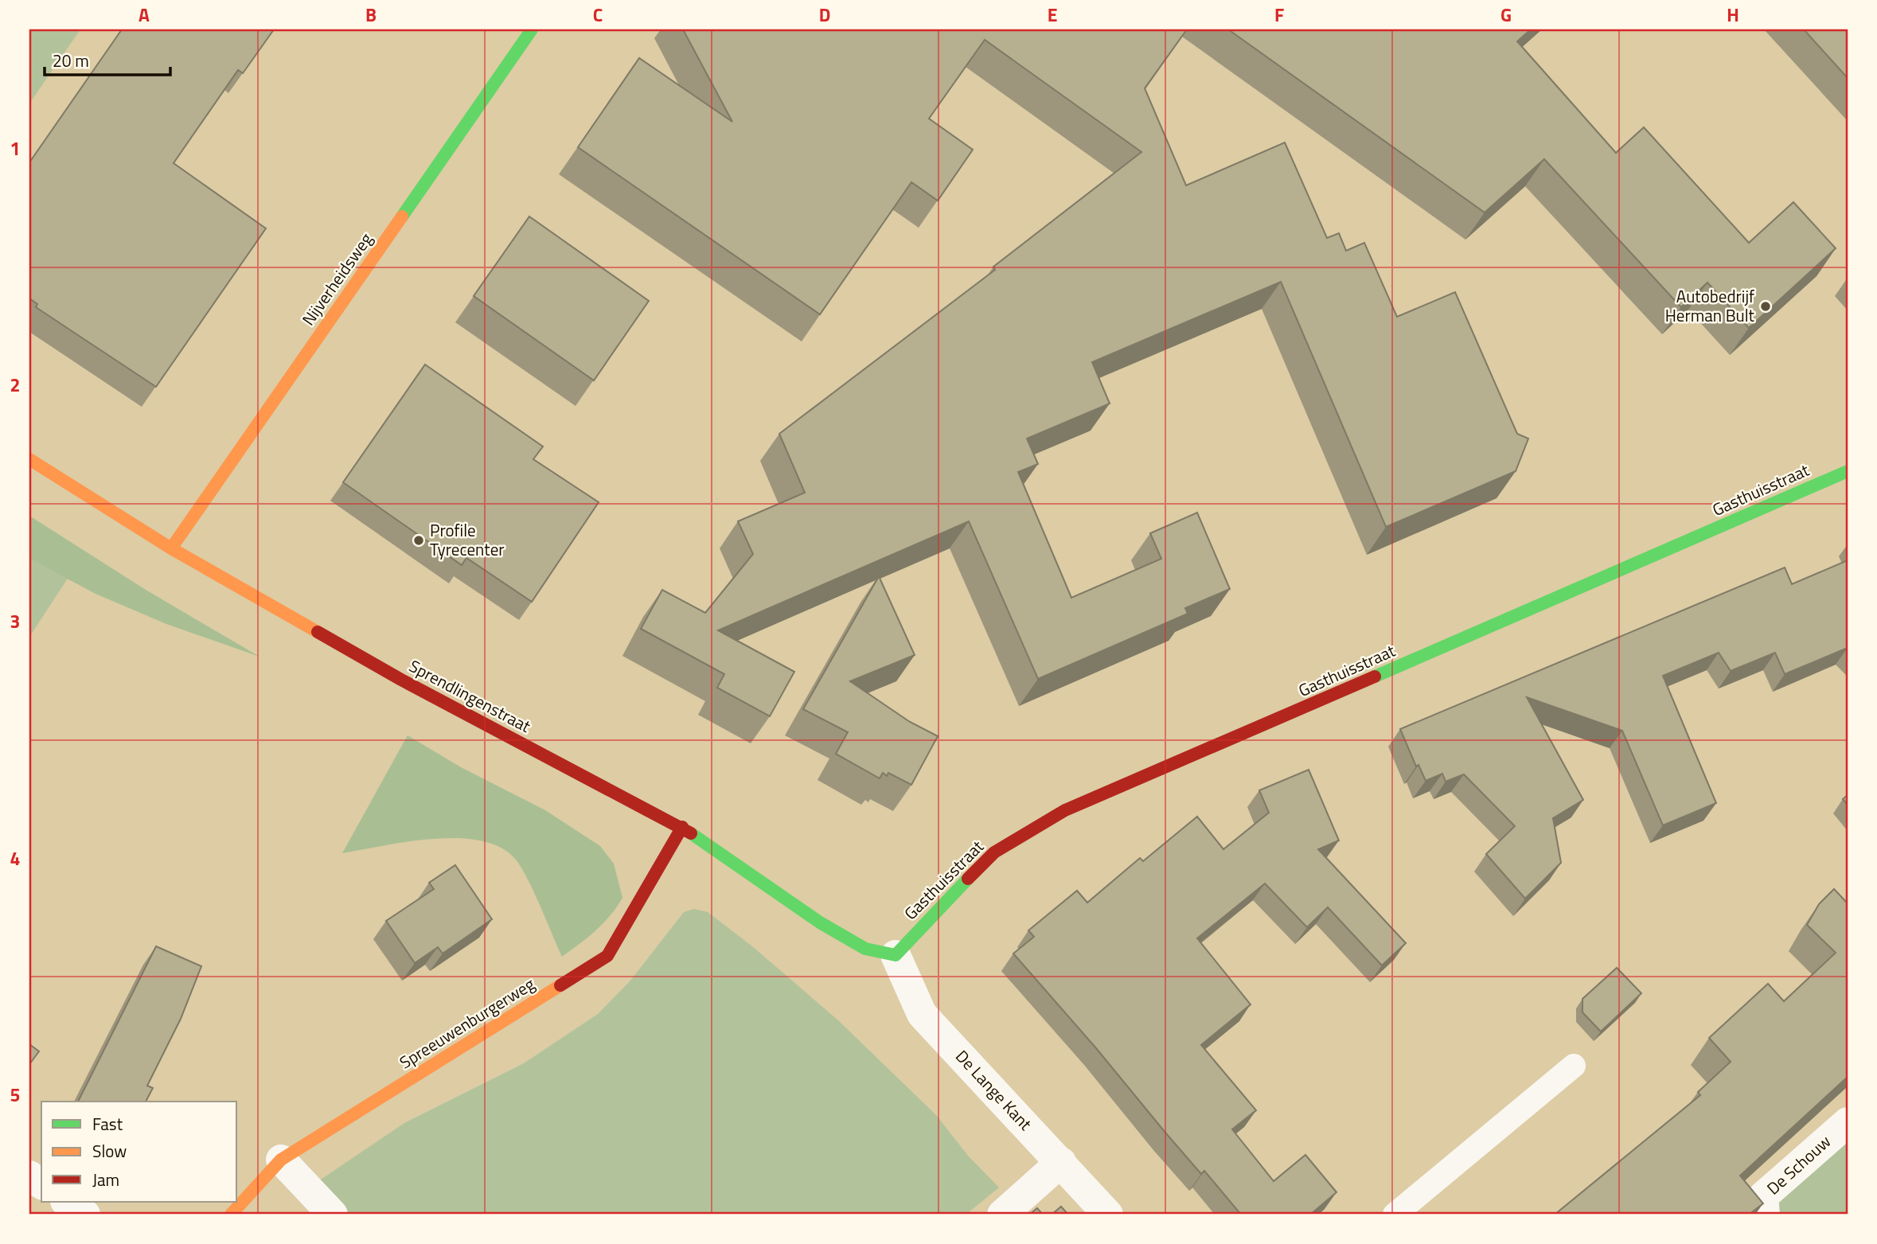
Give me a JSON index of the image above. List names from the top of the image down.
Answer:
{
  "streets": {
    "street": [
      "Nijverheidsweg",
      "Gasthuisstraat",
      "Sprendlingenstraat",
      "Spreeuwenburgerweg",
      "De Lange Kant",
      "De Schouw"
    ]
  },
  "crossings": [
    ["Nijverheidsweg", "Sprendlingenstraat"],
    ["Gasthuisstraat", "Sprendlingenstraat"],
    ["Gasthuisstraat", "De Lange Kant"],
    ["Sprendlingenstraat", "Spreeuwenburgerweg"],
    ["Sprendlingenstraat", "De Lange Kant"]
  ],
  "places": ["Autobedrijf Herman Bult", "Profile Tyrecenter"],
  "legend": ["Fast", "Slow", "Jam"],
  "scale_bar": "20 m",
  "grid": {
    "columns": [
      "A",
      "B",
      "C",
      "D",
      "E",
      "F",
      "G",
      "H"
    ],
    "rows": [
      "1",
      "2",
      "3",
      "4",
      "5"
    ]
  }
}
